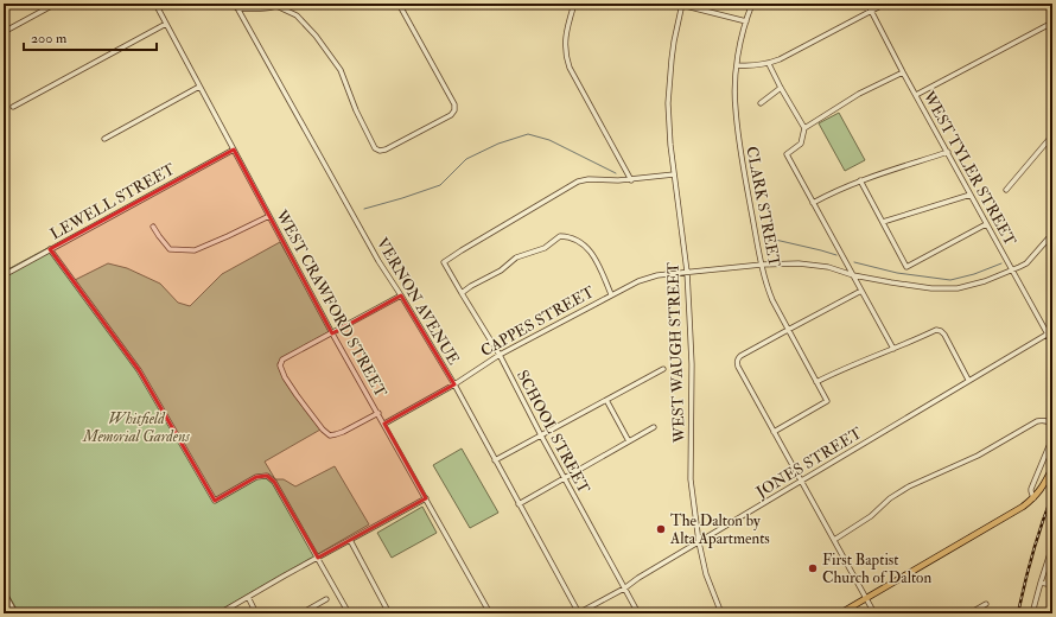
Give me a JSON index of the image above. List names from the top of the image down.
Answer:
{
  "streets": {
    "street": [
      "WEST TYLER STREET",
      "LEWELL STREET",
      "CLARK STREET",
      "VERNON AVENUE",
      "WEST CRAWFORD STREET",
      "CAPPES STREET",
      "WEST WAUGH STREET",
      "SCHOOL STREET",
      "JONES STREET"
    ]
  },
  "crossings": [
    ["WEST TYLER STREET", "CAPPES STREET"],
    ["WEST TYLER STREET", "JONES STREET"],
    ["LEWELL STREET", "WEST CRAWFORD STREET"],
    ["CLARK STREET", "CAPPES STREET"],
    ["VERNON AVENUE", "CAPPES STREET"],
    ["VERNON AVENUE", "JONES STREET"],
    ["WEST CRAWFORD STREET", "CAPPES STREET"],
    ["CAPPES STREET", "WEST WAUGH STREET"],
    ["CAPPES STREET", "SCHOOL STREET"],
    ["WEST WAUGH STREET", "JONES STREET"],
    ["SCHOOL STREET", "JONES STREET"]
  ],
  "parks": ["Whitfield Memorial Gardens"],
  "places": ["The Dalton by Alta Apartments", "First Baptist Church of Dalton"],
  "scale_bar": "200 m"
}
